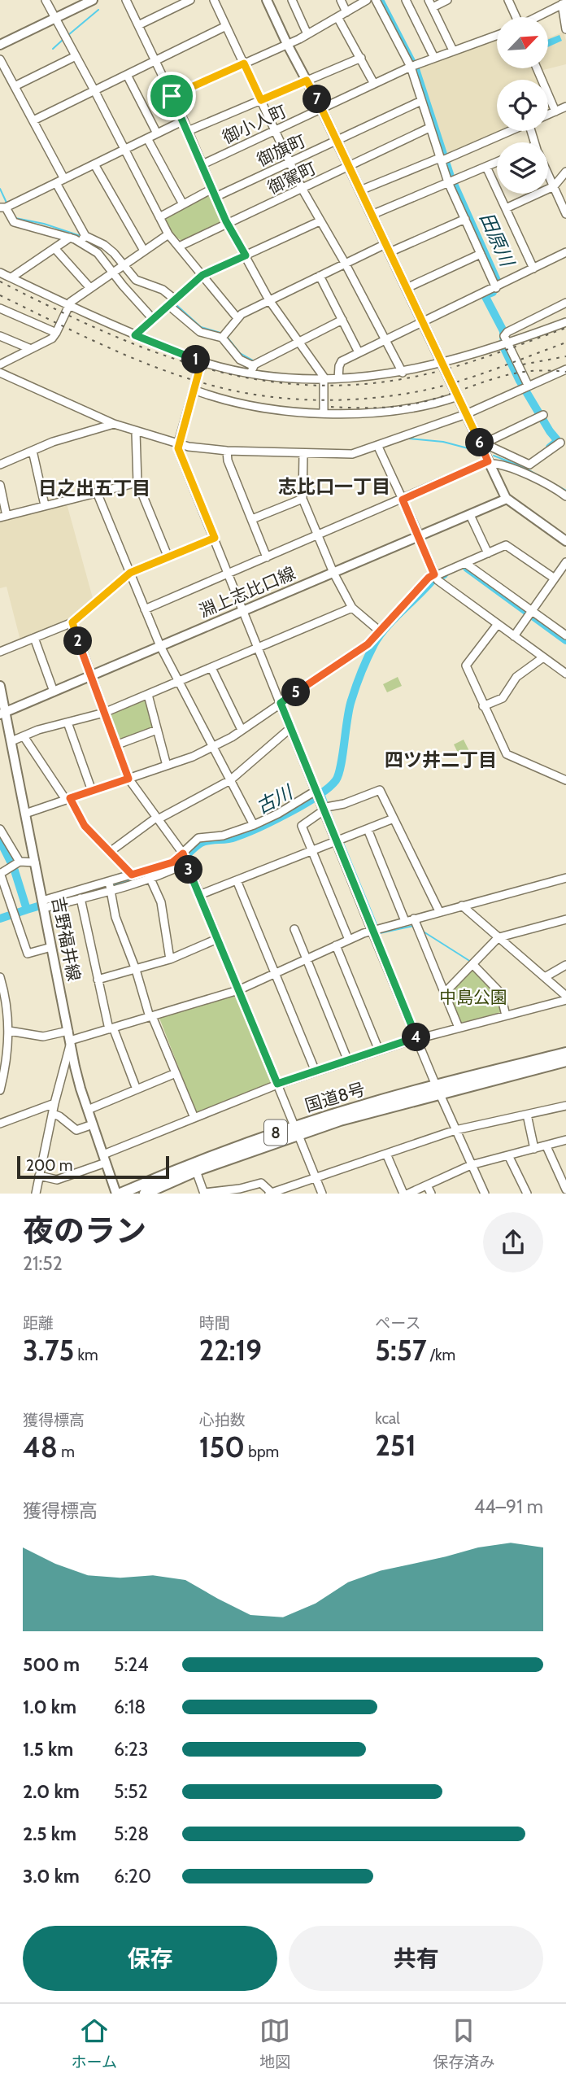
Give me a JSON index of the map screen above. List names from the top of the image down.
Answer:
{
  "streets": {
    "highway": ["国道8号", "8"],
    "main road": ["淵上志比口線", "吉野福井線"],
    "street": ["御小人町", "御旗町", "御駕町"]
  },
  "crossings": [
    ["淵上志比口線", "吉野福井線"]
  ],
  "districts": ["志比口一丁目", "日之出五丁目", "四ツ井二丁目"],
  "water": ["田原川", "古川"],
  "parks": ["中島公園"],
  "scale_bar": "200 m",
  "north": "top right",
  "page": {
    "pins": [
      "7",
      "1",
      "6",
      "2",
      "5",
      "3",
      "4"
    ],
    "scale": "200 m",
    "heading": ["夜のラン", "21:52"],
    "stats": [
      ["距離", "3.75 km"],
      ["時間", "22:19"],
      ["ペース", "5:57 /km"],
      ["獲得標高", "48 m"],
      ["心拍数", "150 bpm"],
      ["kcal", "251"]
    ],
    "chart": ["獲得標高", "44–91 m"],
    "list": [
      {
        "name": "500 m",
        "note": "5:24"
      },
      {
        "name": "1.0 km",
        "note": "6:18"
      },
      {
        "name": "1.5 km",
        "note": "6:23"
      },
      {
        "name": "2.0 km",
        "note": "5:52"
      },
      {
        "name": "2.5 km",
        "note": "5:28"
      },
      {
        "name": "3.0 km",
        "note": "6:20"
      }
    ],
    "buttons": ["保存", "共有"],
    "tabs": ["ホーム", "地図", "保存済み"]
  }
}
